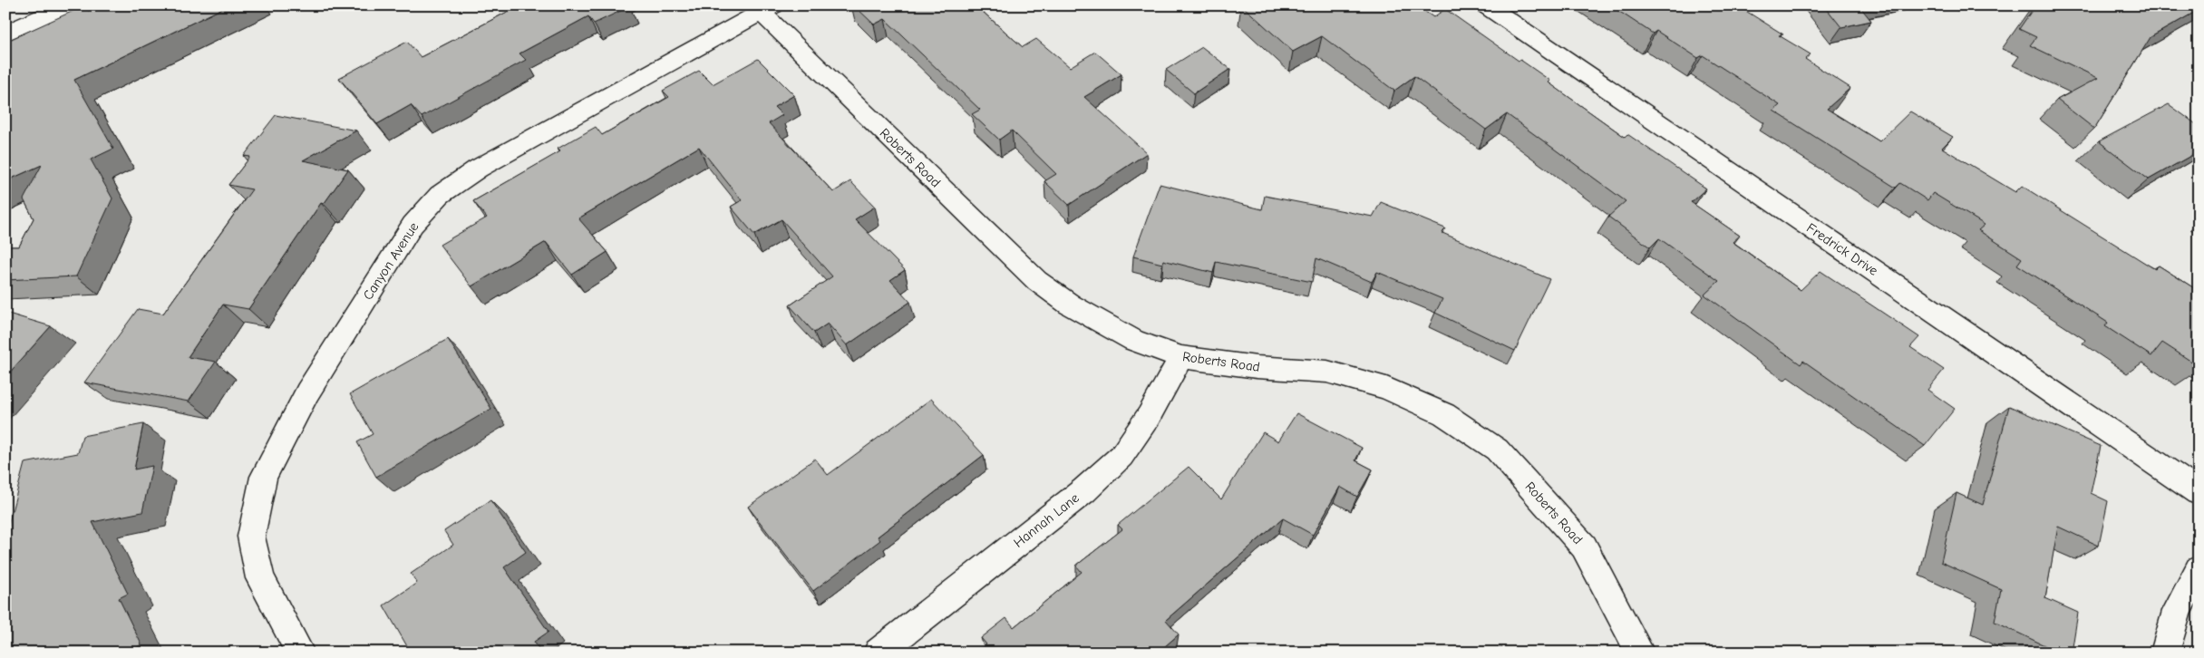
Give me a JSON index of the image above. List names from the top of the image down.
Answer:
{
  "streets": {
    "street": [
      "Roberts Road",
      "Fredrick Drive",
      "Canyon Avenue",
      "Hannah Lane"
    ]
  },
  "crossings": [
    ["Roberts Road", "Canyon Avenue"],
    ["Roberts Road", "Hannah Lane"]
  ]
}
